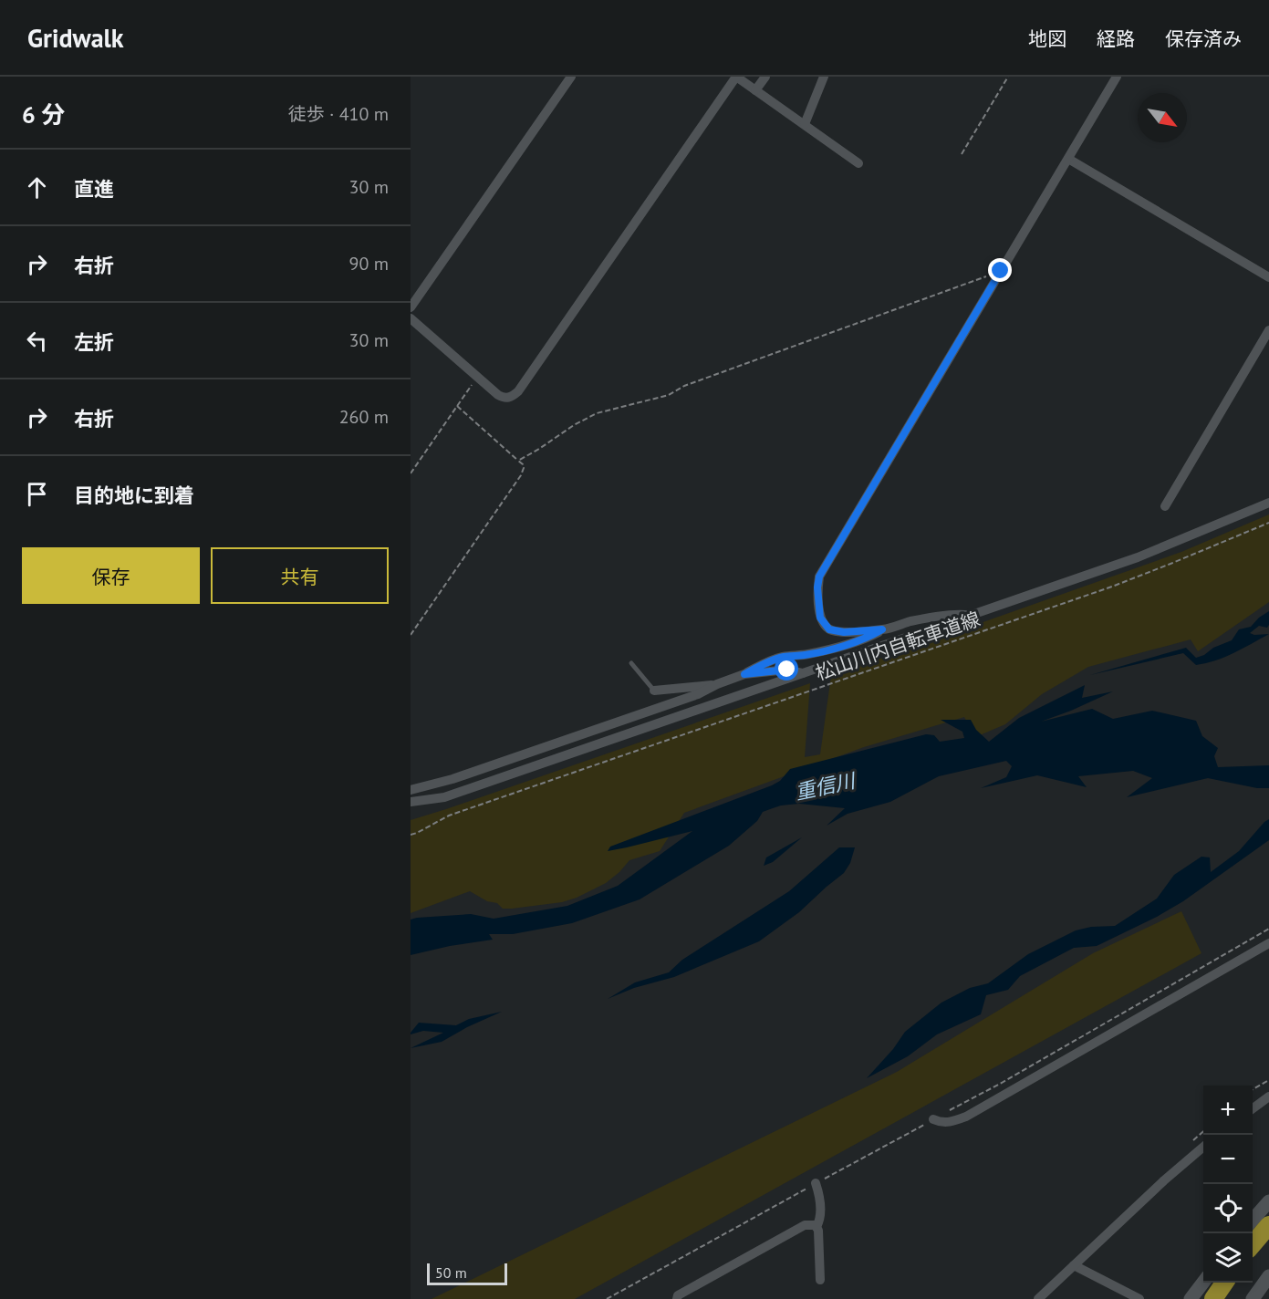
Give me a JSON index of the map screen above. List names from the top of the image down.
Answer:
{
  "streets": {
    "path": ["松山川内自転車道線"]
  },
  "water": ["重信川"],
  "scale_bar": "50 m",
  "north": "bottom right",
  "page": {
    "header": "Gridwalk",
    "nav": ["地図", "経路", "保存済み"],
    "heading": ["6 分", "徒歩 · 410 m"],
    "list": [
      ["直進", "30 m"],
      ["右折", "90 m"],
      ["左折", "30 m"],
      ["右折", "260 m"],
      "目的地に到着"
    ],
    "buttons": ["保存", "共有"],
    "map_buttons": ["+", "−"],
    "scale": "50 m"
  }
}
